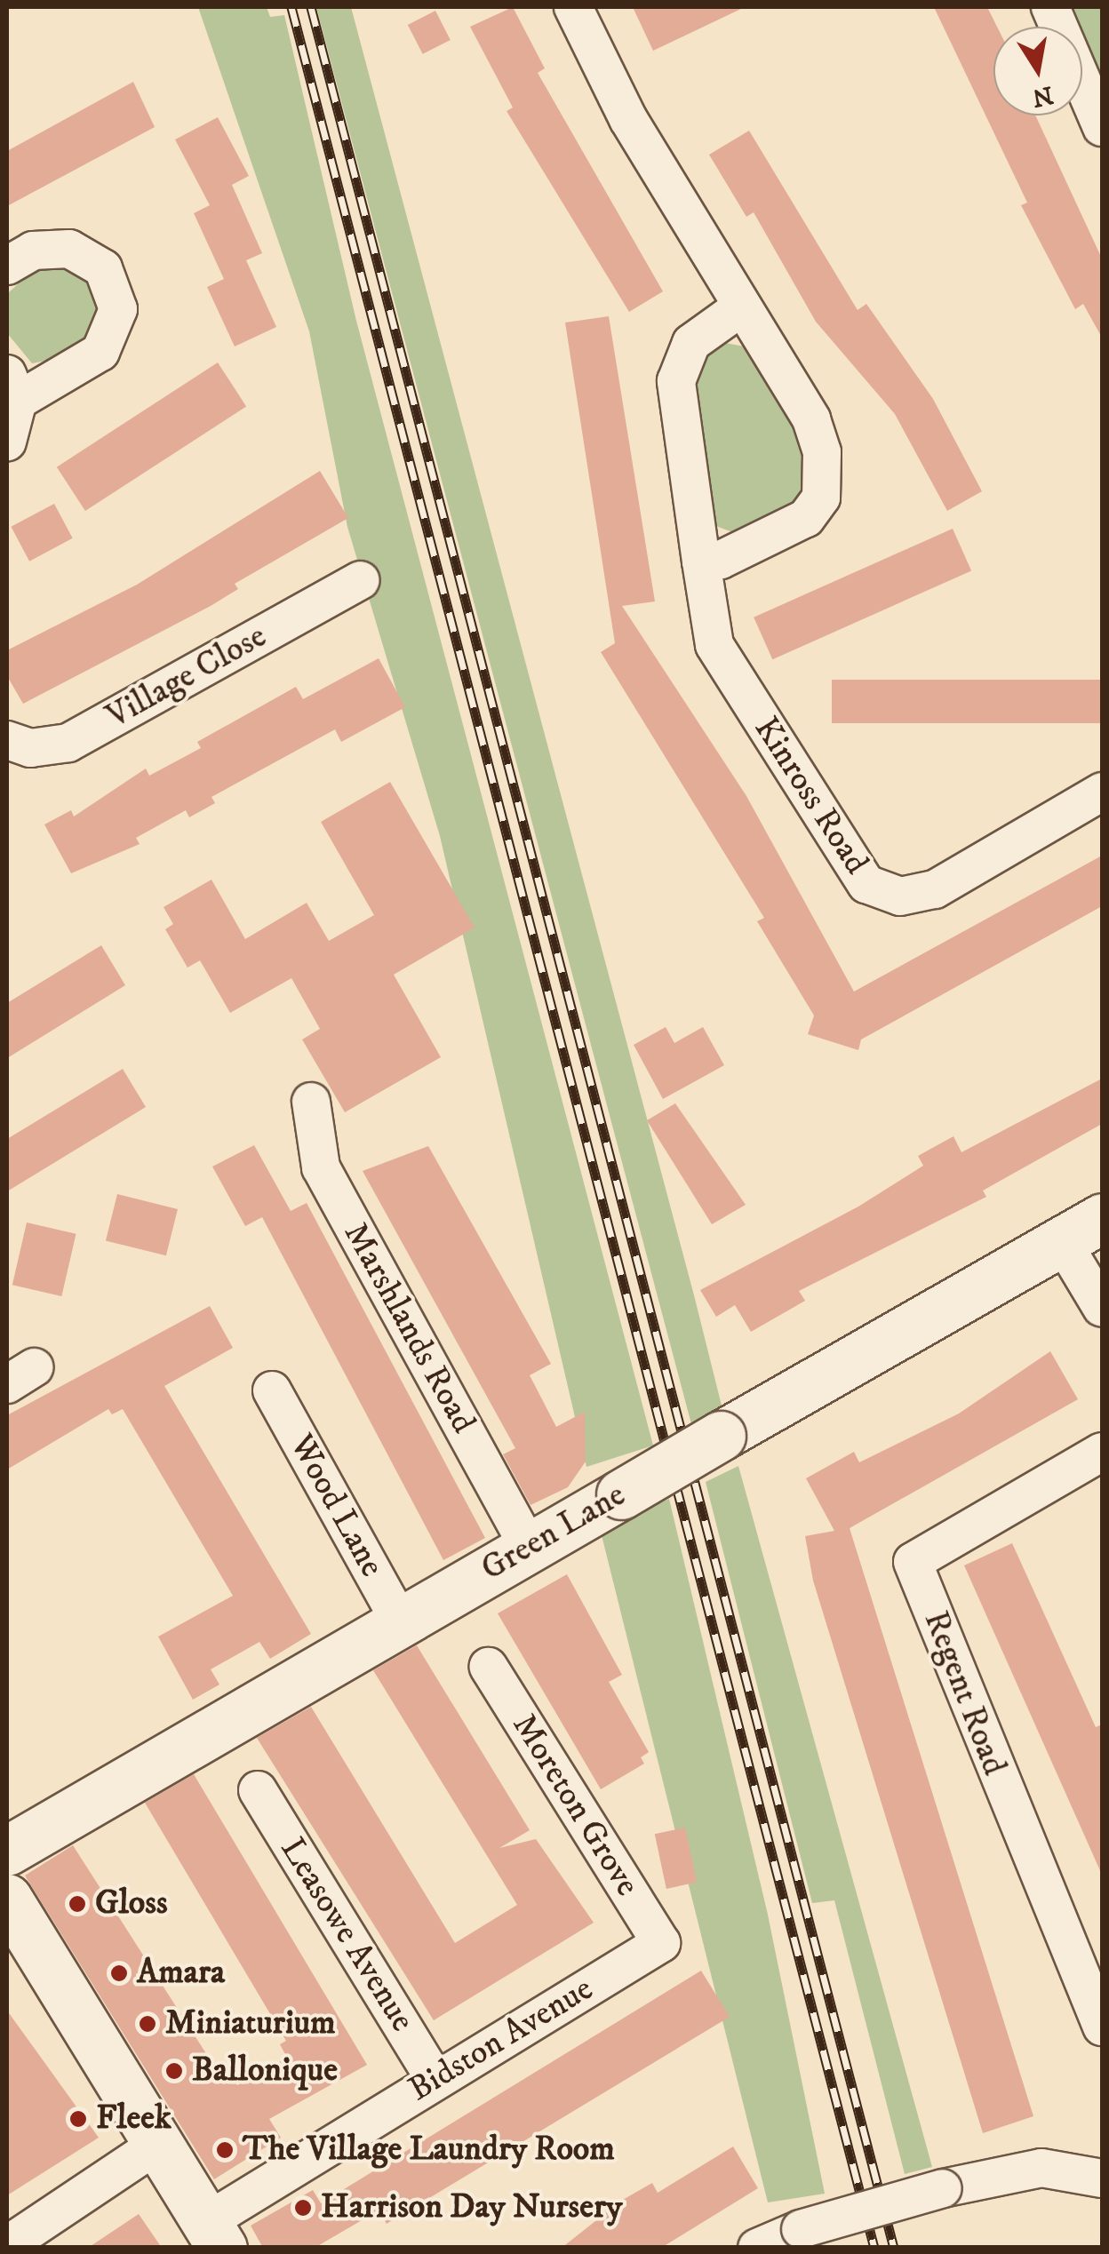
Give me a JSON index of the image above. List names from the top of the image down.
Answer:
{
  "streets": {
    "street": [
      "Village Close",
      "Kinross Road",
      "Marshlands Road",
      "Wood Lane",
      "Green Lane",
      "Regent Road",
      "Moreton Grove",
      "Leasowe Avenue",
      "Bidston Avenue"
    ]
  },
  "crossings": [
    ["Marshlands Road", "Green Lane"],
    ["Wood Lane", "Green Lane"],
    ["Moreton Grove", "Bidston Avenue"],
    ["Leasowe Avenue", "Bidston Avenue"]
  ],
  "places": [
    "Gloss",
    "Amara",
    "Miniaturium",
    "Ballonique",
    "Fleek",
    "The Village Laundry Room",
    "Harrison Day Nursery"
  ],
  "north": "bottom"
}
